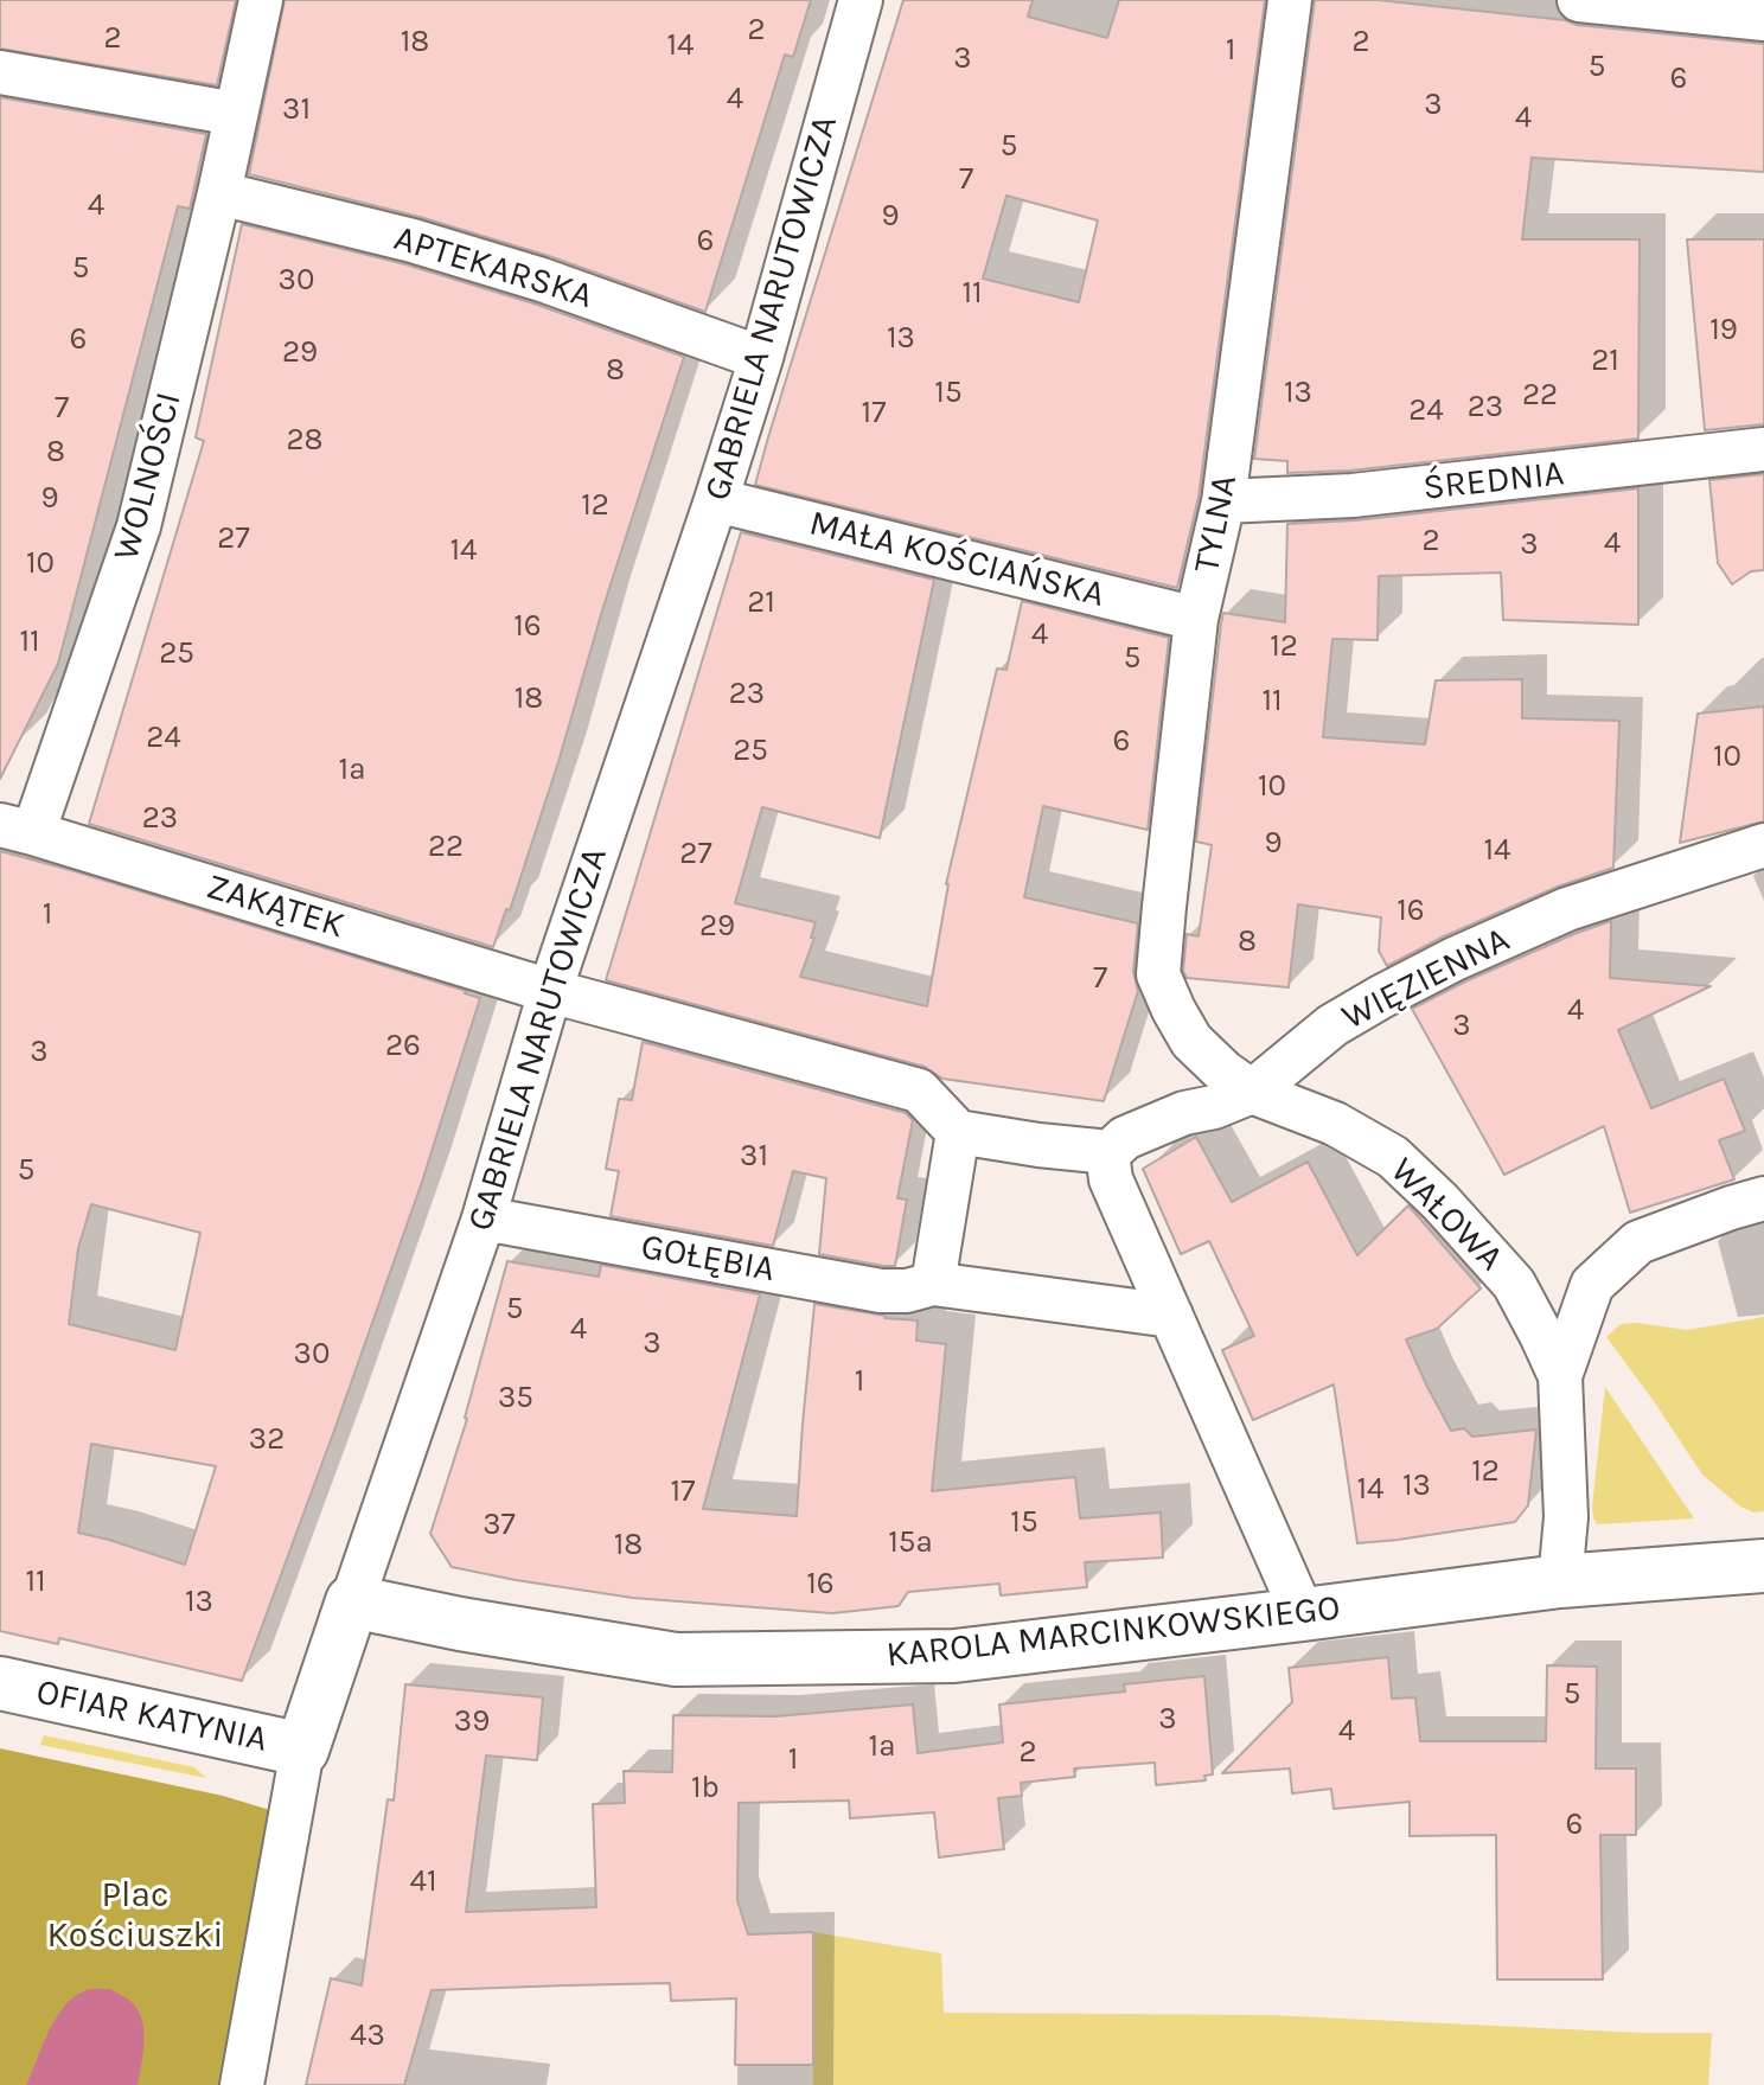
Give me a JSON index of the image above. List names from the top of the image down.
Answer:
{
  "streets": {
    "street": [
      "APTEKARSKA",
      "GABRIELA NARUTOWICZA",
      "WOLNOŚCI",
      "ŚREDNIA",
      "TYLNA",
      "MAŁA KOŚCIAŃSKA",
      "ZAKĄTEK",
      "WIĘZIENNA",
      "WAŁOWA",
      "GOŁĘBIA",
      "KAROLA MARCINKOWSKIEGO",
      "OFIAR KATYNIA"
    ]
  },
  "crossings": [
    ["APTEKARSKA", "GABRIELA NARUTOWICZA"],
    ["APTEKARSKA", "WOLNOŚCI"],
    ["GABRIELA NARUTOWICZA", "MAŁA KOŚCIAŃSKA"],
    ["GABRIELA NARUTOWICZA", "ZAKĄTEK"],
    ["GABRIELA NARUTOWICZA", "GOŁĘBIA"],
    ["GABRIELA NARUTOWICZA", "KAROLA MARCINKOWSKIEGO"],
    ["GABRIELA NARUTOWICZA", "OFIAR KATYNIA"],
    ["WOLNOŚCI", "ZAKĄTEK"],
    ["ŚREDNIA", "TYLNA"],
    ["TYLNA", "MAŁA KOŚCIAŃSKA"],
    ["TYLNA", "WAŁOWA"],
    ["WIĘZIENNA", "WAŁOWA"],
    ["WAŁOWA", "KAROLA MARCINKOWSKIEGO"]
  ],
  "parks": ["Plac Kościuszki"],
  "house_numbers": [
    "2",
    "2",
    "18",
    "2",
    "14",
    "1",
    "3",
    "5",
    "6",
    "4",
    "3",
    "31",
    "4",
    "5",
    "7",
    "4",
    "9",
    "6",
    "5",
    "30",
    "11",
    "19",
    "13",
    "6",
    "29",
    "21",
    "8",
    "15",
    "13",
    "22",
    "23",
    "7",
    "24",
    "17",
    "28",
    "8",
    "9",
    "12",
    "27",
    "2",
    "4",
    "3",
    "14",
    "10",
    "21",
    "16",
    "4",
    "11",
    "12",
    "25",
    "5",
    "23",
    "18",
    "11",
    "24",
    "6",
    "25",
    "10",
    "1a",
    "10",
    "23",
    "9",
    "22",
    "14",
    "27",
    "16",
    "1",
    "29",
    "8",
    "7",
    "4",
    "3",
    "26",
    "3",
    "31",
    "5",
    "5",
    "4",
    "3",
    "30",
    "1",
    "35",
    "32",
    "12",
    "13",
    "14",
    "17",
    "15",
    "37",
    "15a",
    "18",
    "11",
    "16",
    "13",
    "5",
    "3",
    "39",
    "4",
    "1a",
    "2",
    "1",
    "1b",
    "6",
    "41",
    "43"
  ]
}
